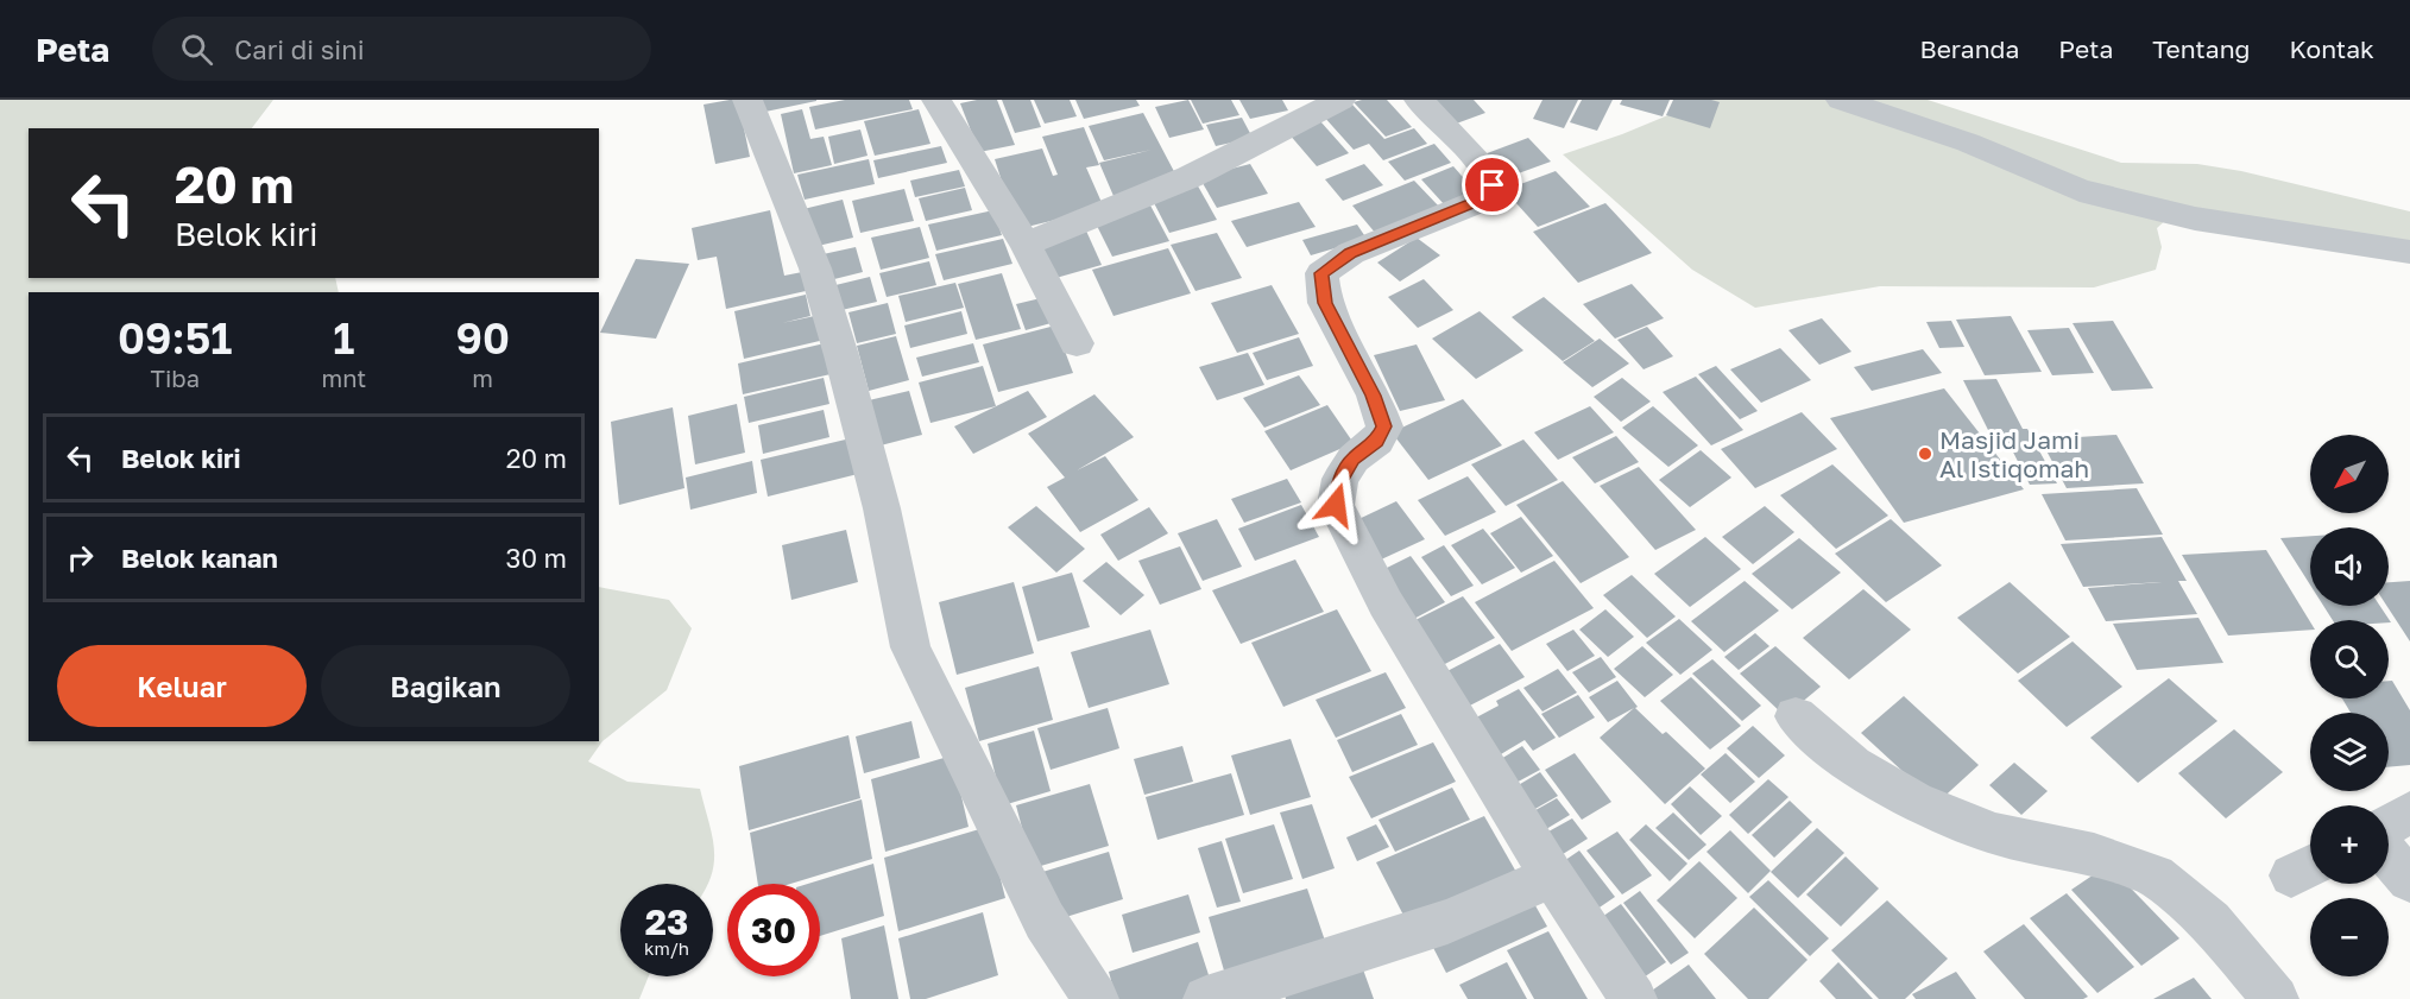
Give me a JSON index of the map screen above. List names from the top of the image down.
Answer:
{
  "places": ["Masjid Jami Al Istiqomah"],
  "north": "bottom left",
  "page": {
    "header": "Peta",
    "search": "Cari di sini",
    "nav": [
      "Beranda",
      "Peta",
      "Tentang",
      "Kontak"
    ],
    "turn": ["20 m", "Belok kiri"],
    "eta": [
      "09:51",
      "Tiba",
      "1",
      "mnt",
      "90",
      "m"
    ],
    "list": [
      {
        "name": "Belok kiri",
        "value": "20 m"
      },
      {
        "name": "Belok kanan",
        "value": "30 m"
      }
    ],
    "map_buttons": ["+", "−"],
    "buttons": ["Keluar", "Bagikan"],
    "speed": "23 km/h",
    "limit": "30"
  }
}
